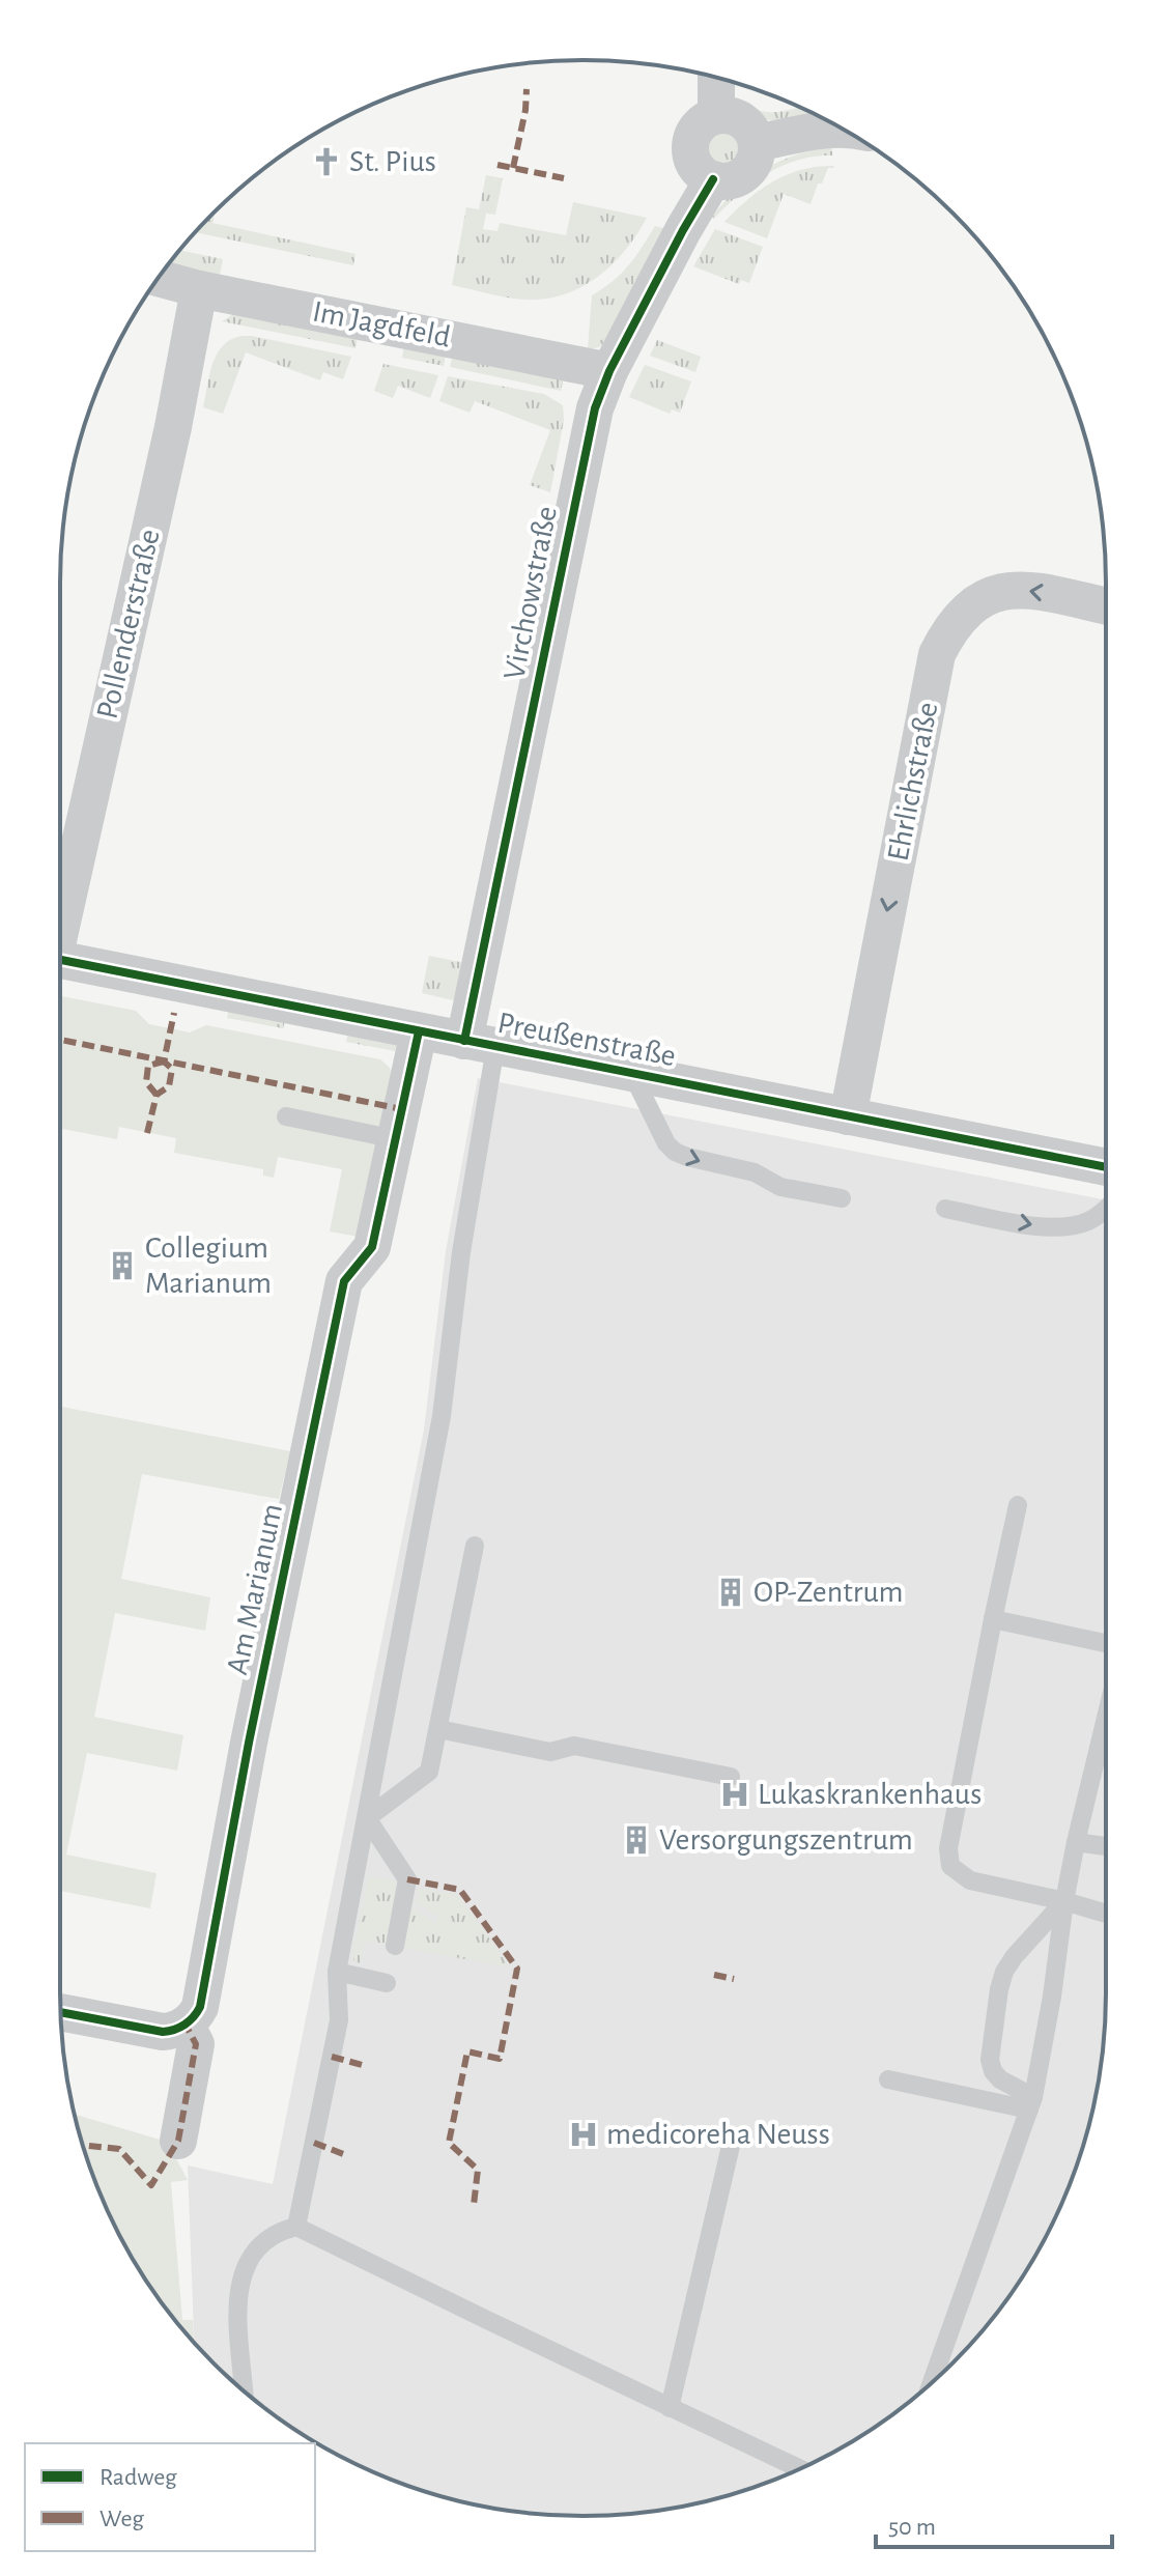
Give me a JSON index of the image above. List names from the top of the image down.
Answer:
{
  "streets": {
    "street": [
      "Im Jagdfeld",
      "Virchowstraße",
      "Pollenderstraße",
      "Ehrlichstraße",
      "Preußenstraße",
      "Am Marianum"
    ]
  },
  "crossings": [
    ["Im Jagdfeld", "Virchowstraße"],
    ["Im Jagdfeld", "Pollenderstraße"],
    ["Virchowstraße", "Preußenstraße"],
    ["Ehrlichstraße", "Preußenstraße"],
    ["Preußenstraße", "Am Marianum"]
  ],
  "one_way": ["Ehrlichstraße"],
  "places": {
    "church": ["St. Pius"],
    "building": ["Collegium Marianum", "OP-Zentrum", "Versorgungszentrum"],
    "hospital": ["Lukaskrankenhaus", "medicoreha Neuss"]
  },
  "legend": ["Radweg", "Weg"],
  "scale_bar": "50 m"
}
